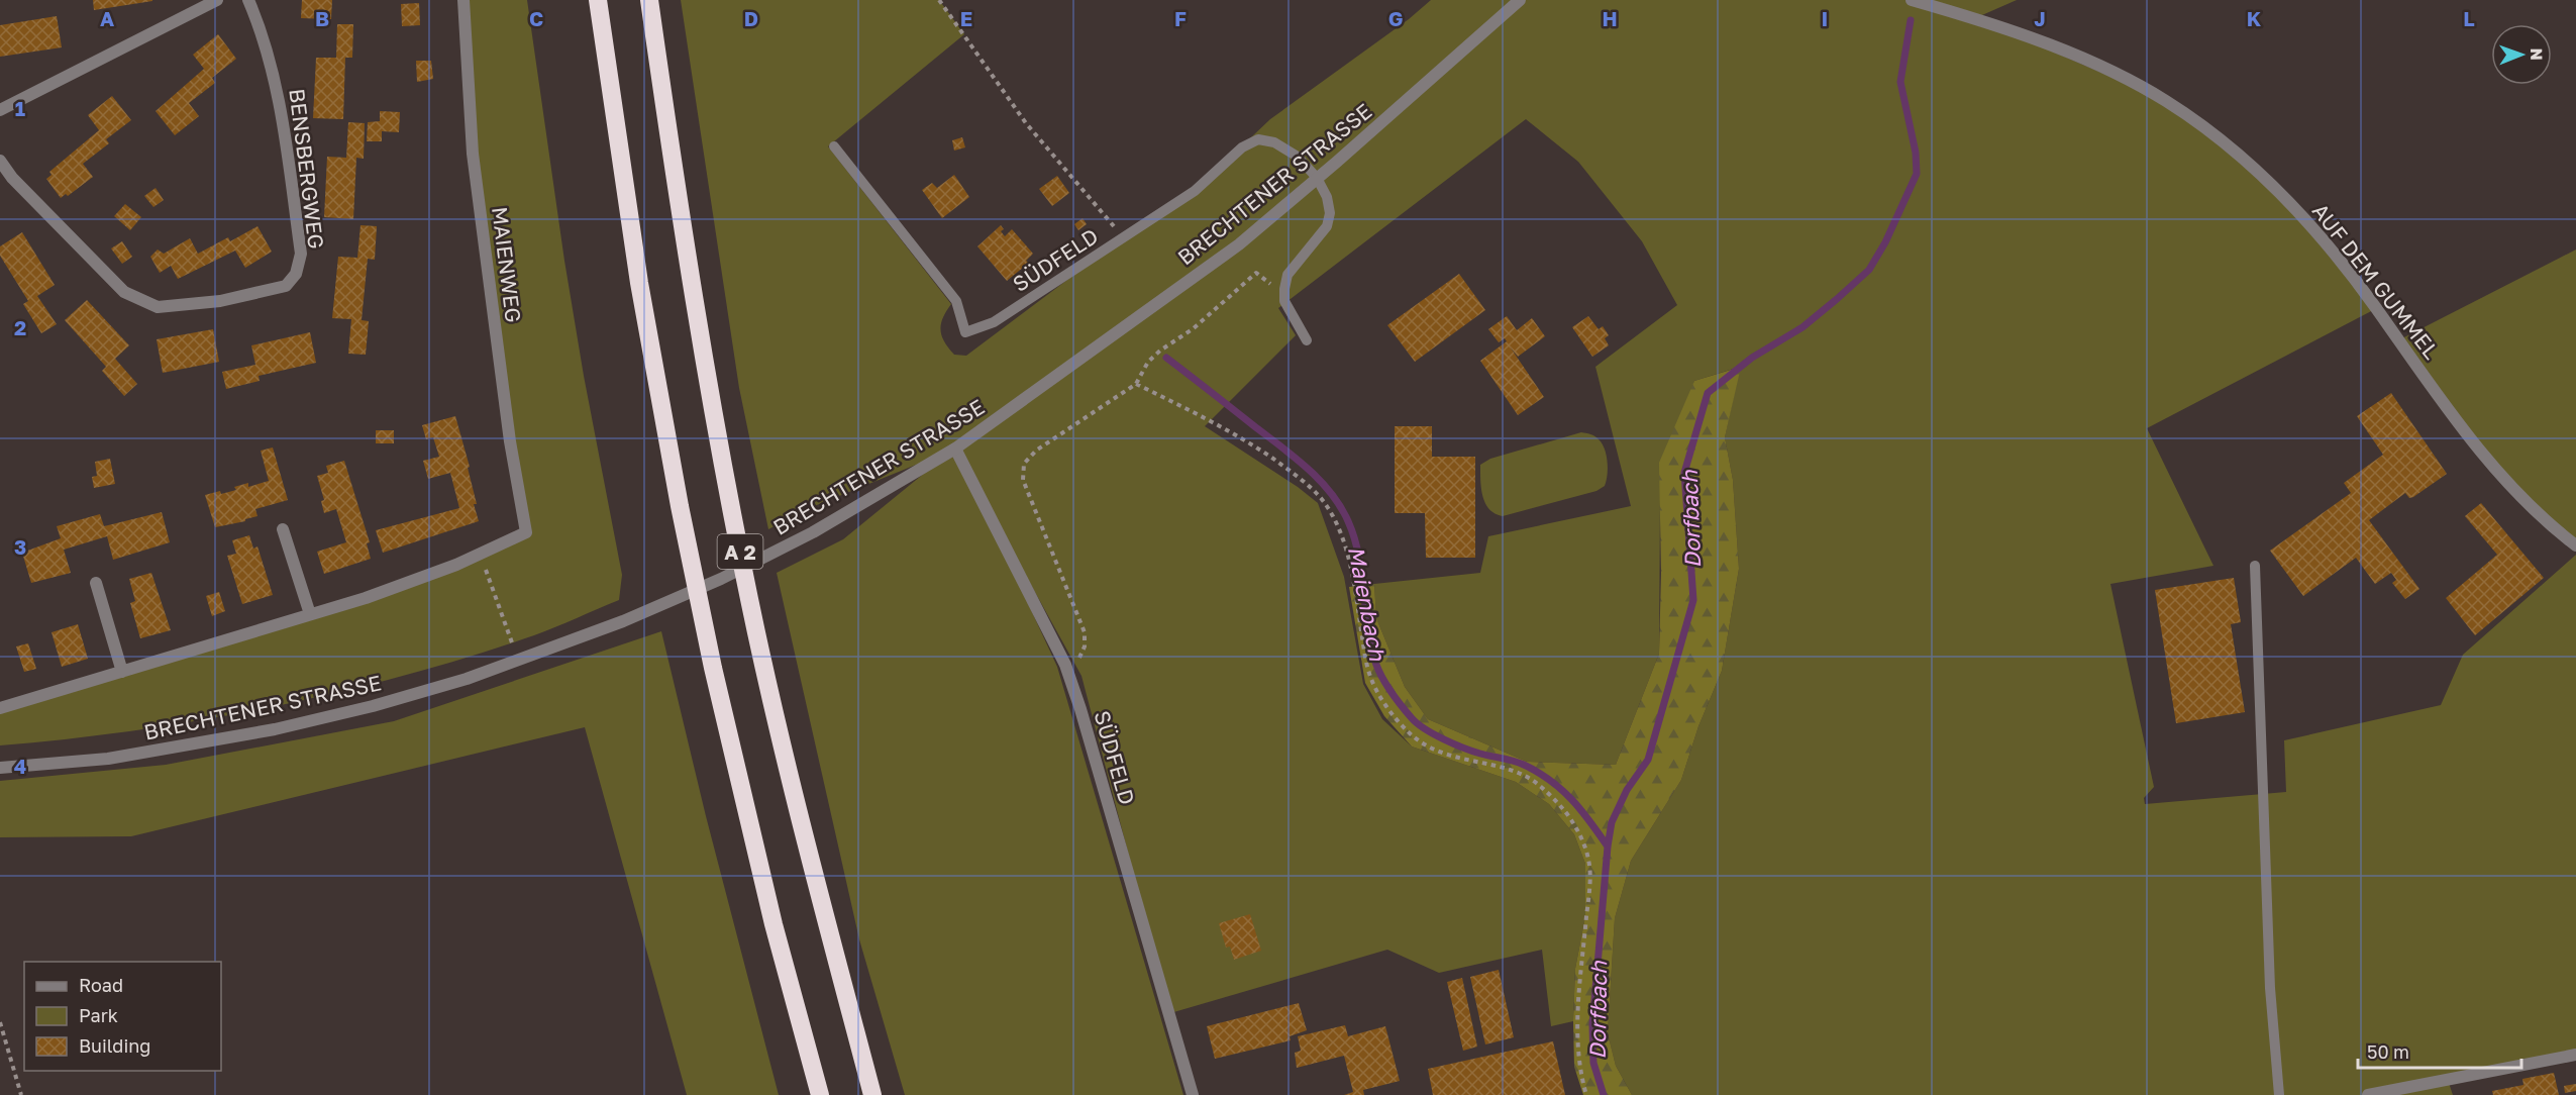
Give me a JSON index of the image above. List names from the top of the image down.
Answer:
{
  "streets": {
    "highway": ["A 2"],
    "street": [
      "BENSBERGWEG",
      "BRECHTENER STRASSE",
      "SÜDFELD",
      "MAIENWEG",
      "AUF DEM GUMMEL"
    ]
  },
  "crossings": [
    ["BRECHTENER STRASSE", "SÜDFELD"]
  ],
  "water": ["Dorfbach", "Maienbach"],
  "legend": ["Road", "Park", "Building"],
  "scale_bar": "50 m",
  "north": "right",
  "grid": {
    "columns": [
      "A",
      "B",
      "C",
      "D",
      "E",
      "F",
      "G",
      "H",
      "I",
      "J",
      "K",
      "L"
    ],
    "rows": [
      "1",
      "2",
      "3",
      "4"
    ]
  }
}
